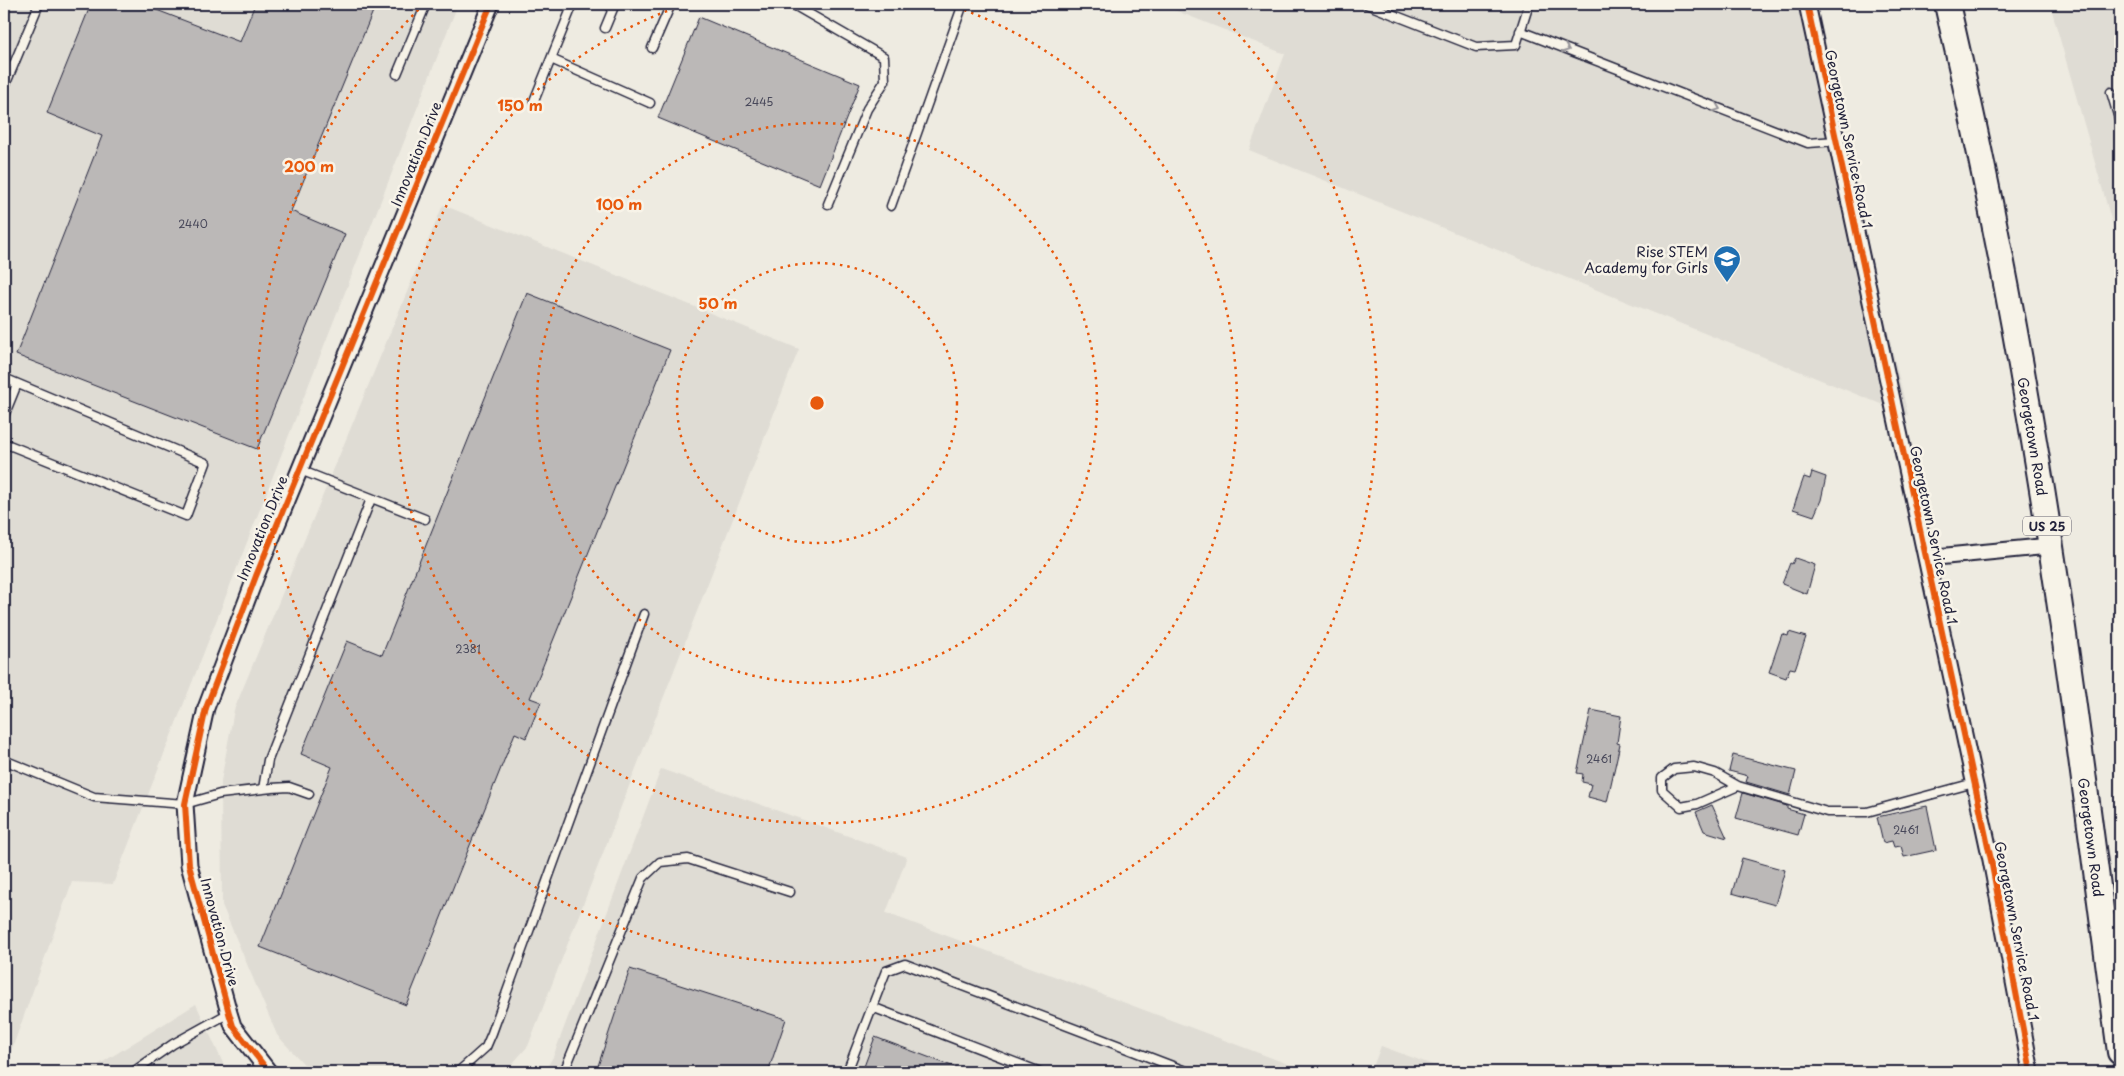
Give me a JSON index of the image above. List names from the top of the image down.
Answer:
{
  "streets": {
    "main road": ["Georgetown Road", "US 25"],
    "street": ["Georgetown Service Road 1", "Innovation Drive"]
  },
  "places": {
    "school or university": ["Rise STEM Academy for Girls"]
  },
  "house_numbers": [
    "2445",
    "2440",
    "2381",
    "2461",
    "2461"
  ],
  "rings": [
    "150 m",
    "200 m",
    "100 m",
    "50 m"
  ]
}
